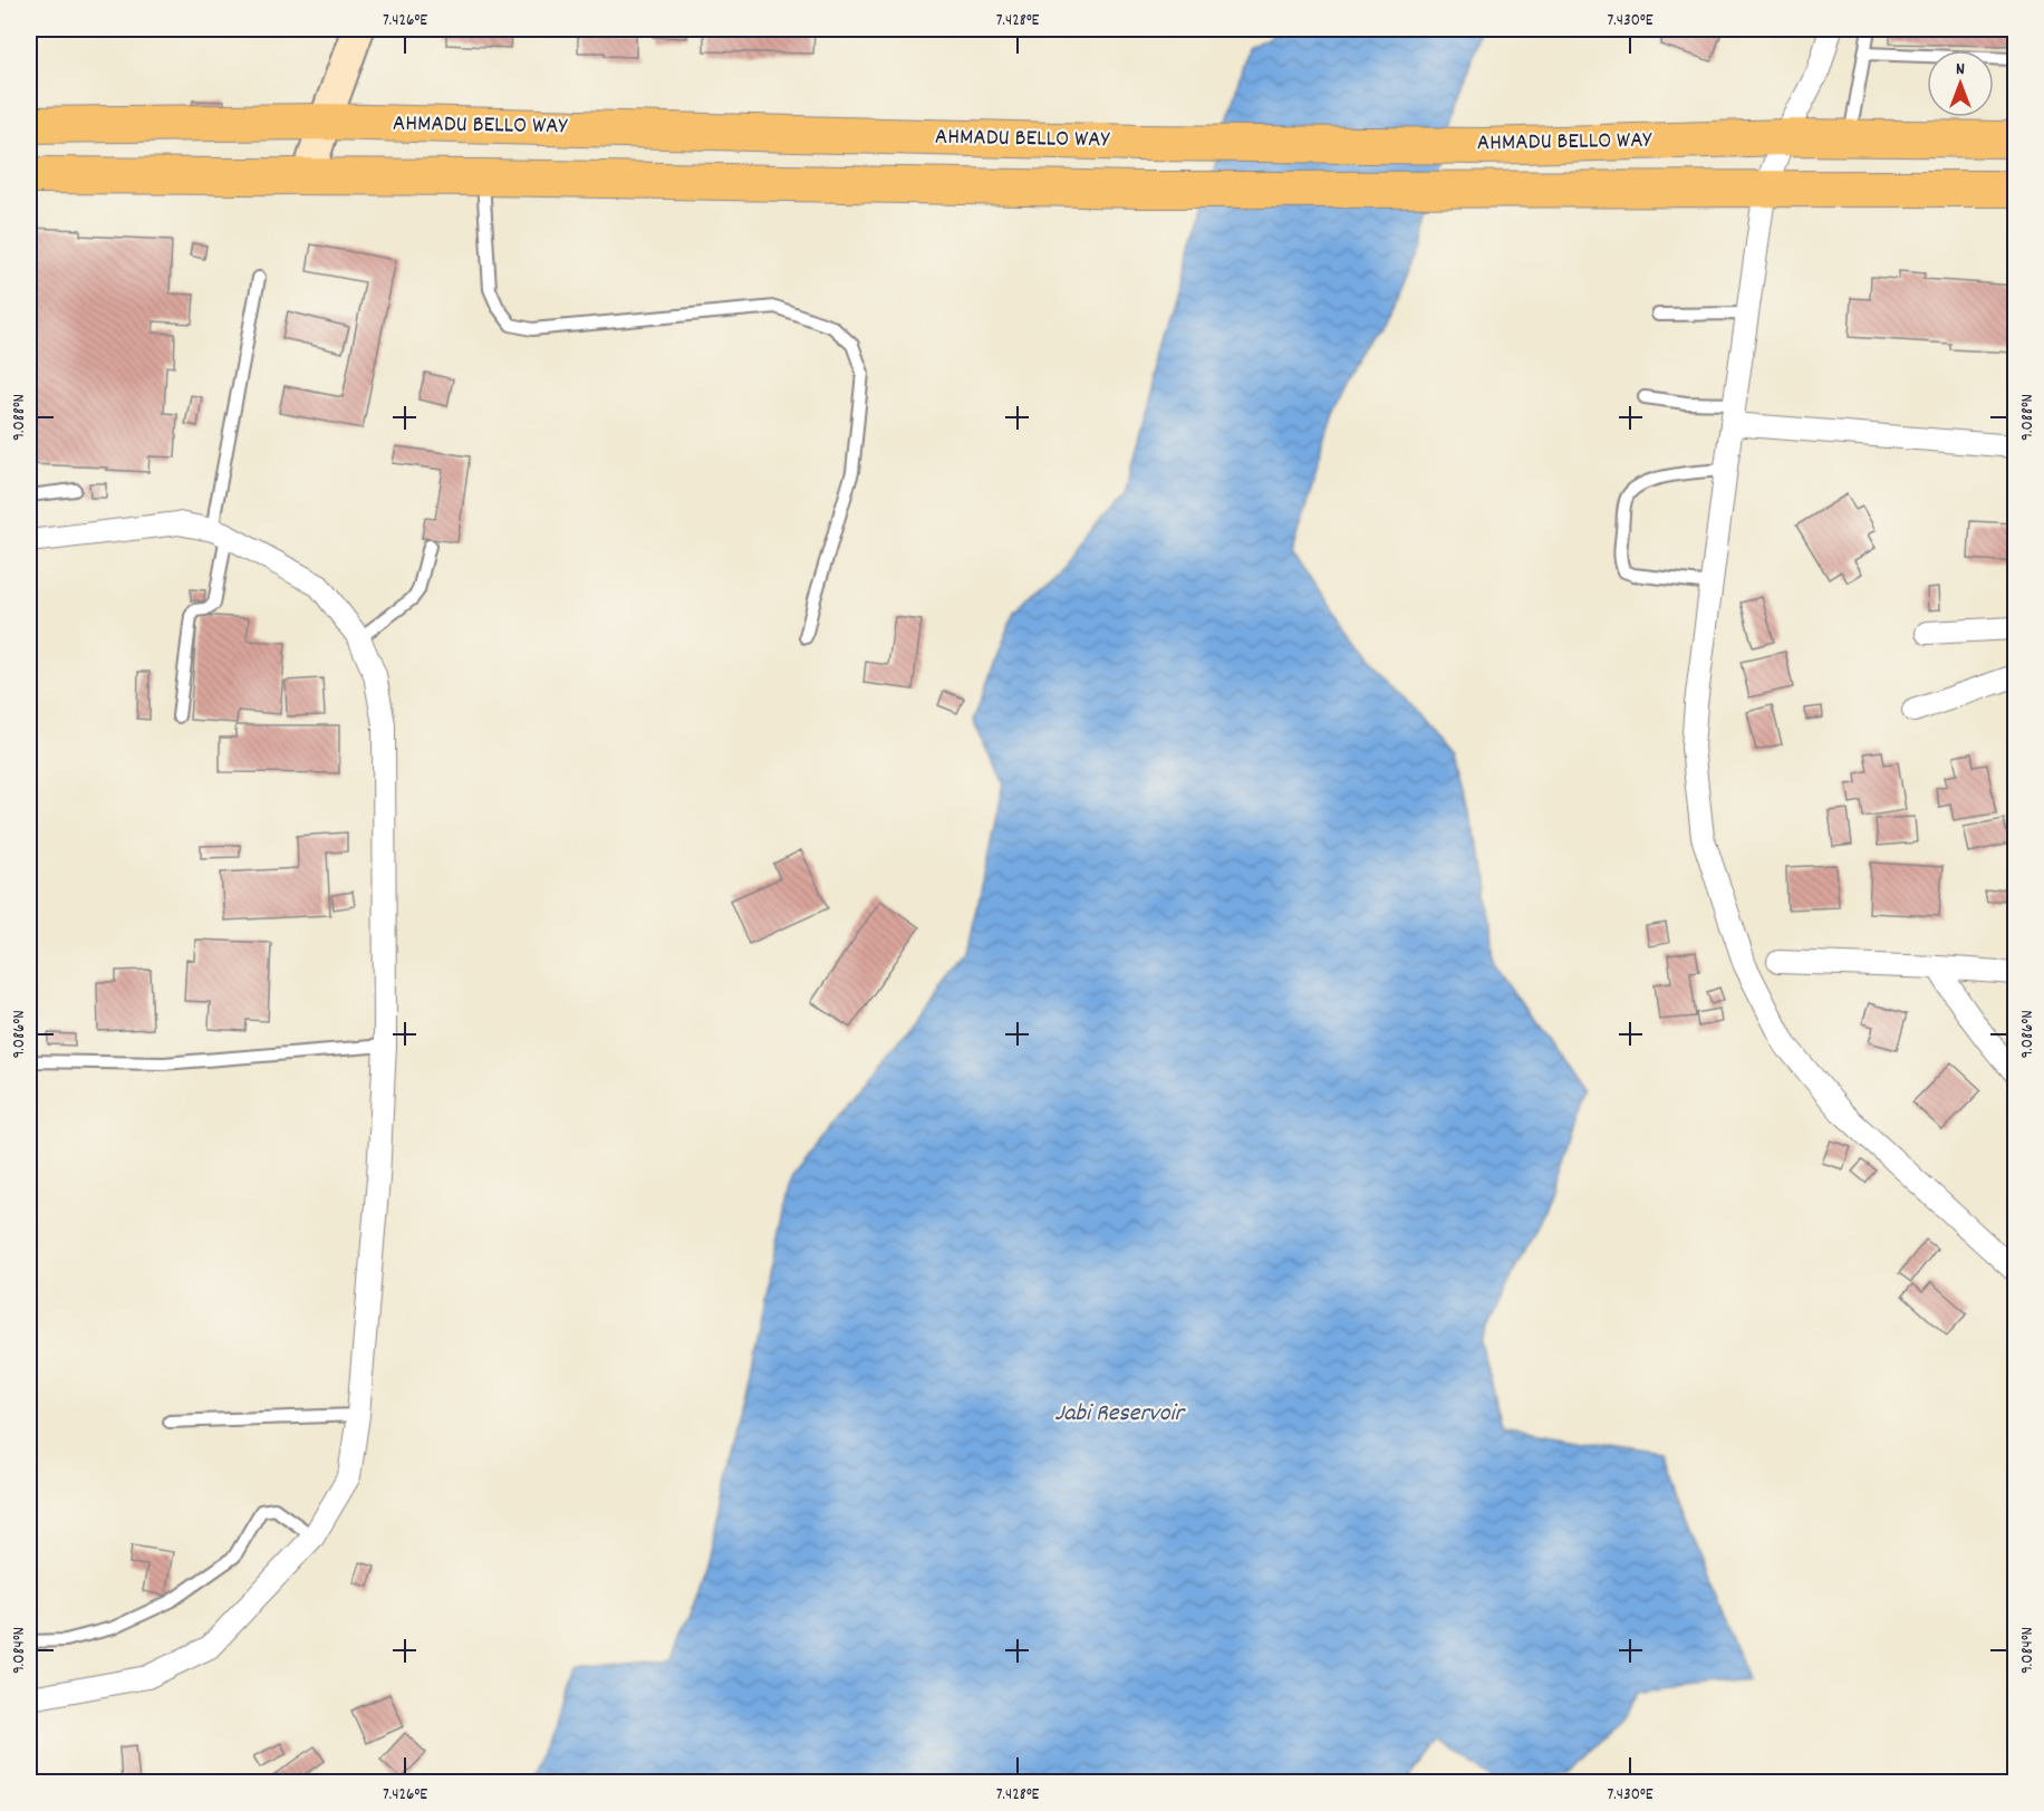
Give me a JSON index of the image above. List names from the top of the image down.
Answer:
{
  "streets": {
    "main road": ["AHMADU BELLO WAY"]
  },
  "water": ["Jabi Reservoir"],
  "north": "top",
  "coordinates": [
    "7.426°E",
    "7.428°E",
    "7.430°E",
    "9.088°N",
    "9.086°N",
    "9.084°N"
  ]
}
